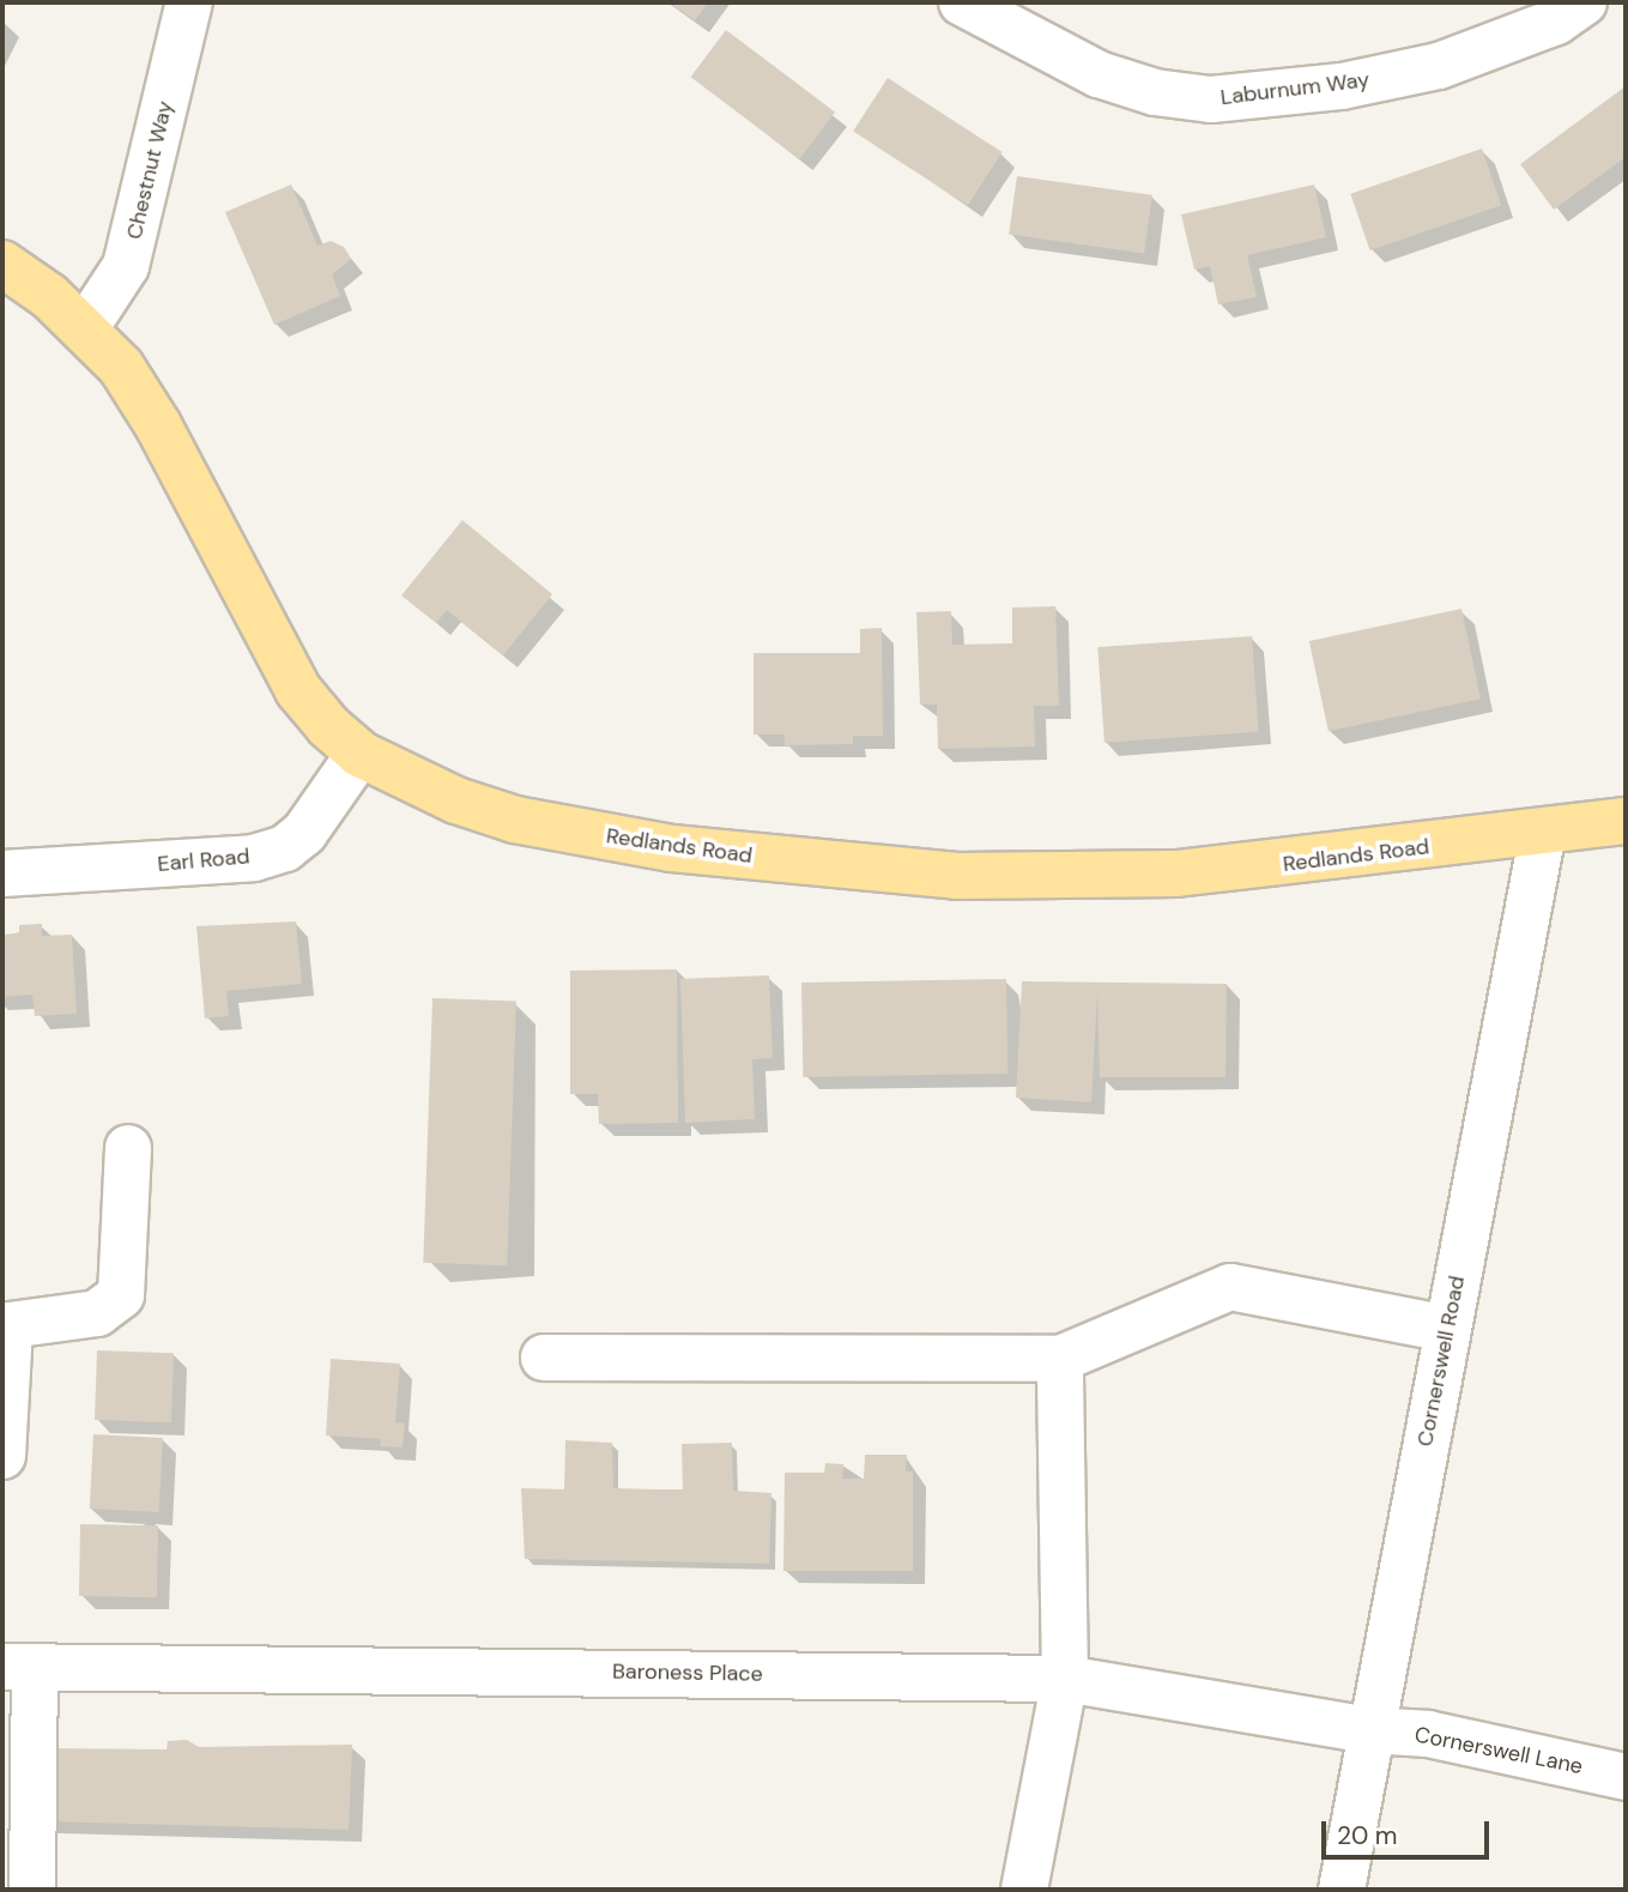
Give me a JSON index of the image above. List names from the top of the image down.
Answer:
{
  "streets": {
    "main road": ["Redlands Road"],
    "street": [
      "Laburnum Way",
      "Chestnut Way",
      "Earl Road",
      "Cornerswell Road",
      "Baroness Place",
      "Cornerswell Lane"
    ]
  },
  "crossings": [
    ["Chestnut Way", "Redlands Road"],
    ["Redlands Road", "Earl Road"],
    ["Redlands Road", "Cornerswell Road"],
    ["Cornerswell Road", "Baroness Place"],
    ["Cornerswell Road", "Cornerswell Lane"],
    ["Baroness Place", "Cornerswell Lane"]
  ],
  "scale_bar": "20 m"
}
